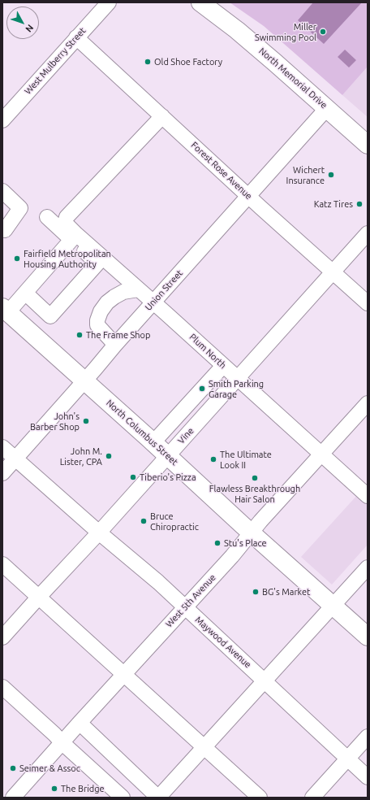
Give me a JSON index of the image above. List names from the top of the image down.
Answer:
{
  "streets": {
    "main road": ["North Memorial Drive", "North Columbus Street"],
    "street": [
      "West Mulberry Street",
      "Forest Rose Avenue",
      "Union Street",
      "Plum North",
      "Vine",
      "West 5th Avenue",
      "Maywood Avenue"
    ]
  },
  "crossings": [
    ["West Mulberry Street", "Forest Rose Avenue"],
    ["North Memorial Drive", "Union Street"],
    ["Forest Rose Avenue", "Union Street"],
    ["Forest Rose Avenue", "Vine"],
    ["Union Street", "Plum North"],
    ["Union Street", "North Columbus Street"],
    ["Union Street", "Maywood Avenue"],
    ["Plum North", "Vine"],
    ["Plum North", "West 5th Avenue"],
    ["North Columbus Street", "Vine"],
    ["North Columbus Street", "West 5th Avenue"],
    ["Vine", "Maywood Avenue"],
    ["West 5th Avenue", "Maywood Avenue"]
  ],
  "places": [
    "Miller Swimming Pool",
    "Old Shoe Factory",
    "Wichert Insurance",
    "Katz Tires",
    "Fairfield Metropolitan Housing Authority",
    "The Frame Shop",
    "Smith Parking Garage",
    "John's Barber Shop",
    "John M. Lister, CPA",
    "The Ultimate Look II",
    "Tiberio's Pizza",
    "Flawless Breakthrough Hair Salon",
    "Bruce Chiropractic",
    "Stu's Place",
    "BG's Market",
    "Seimer & Assoc",
    "The Bridge"
  ],
  "north": "bottom right"
}
